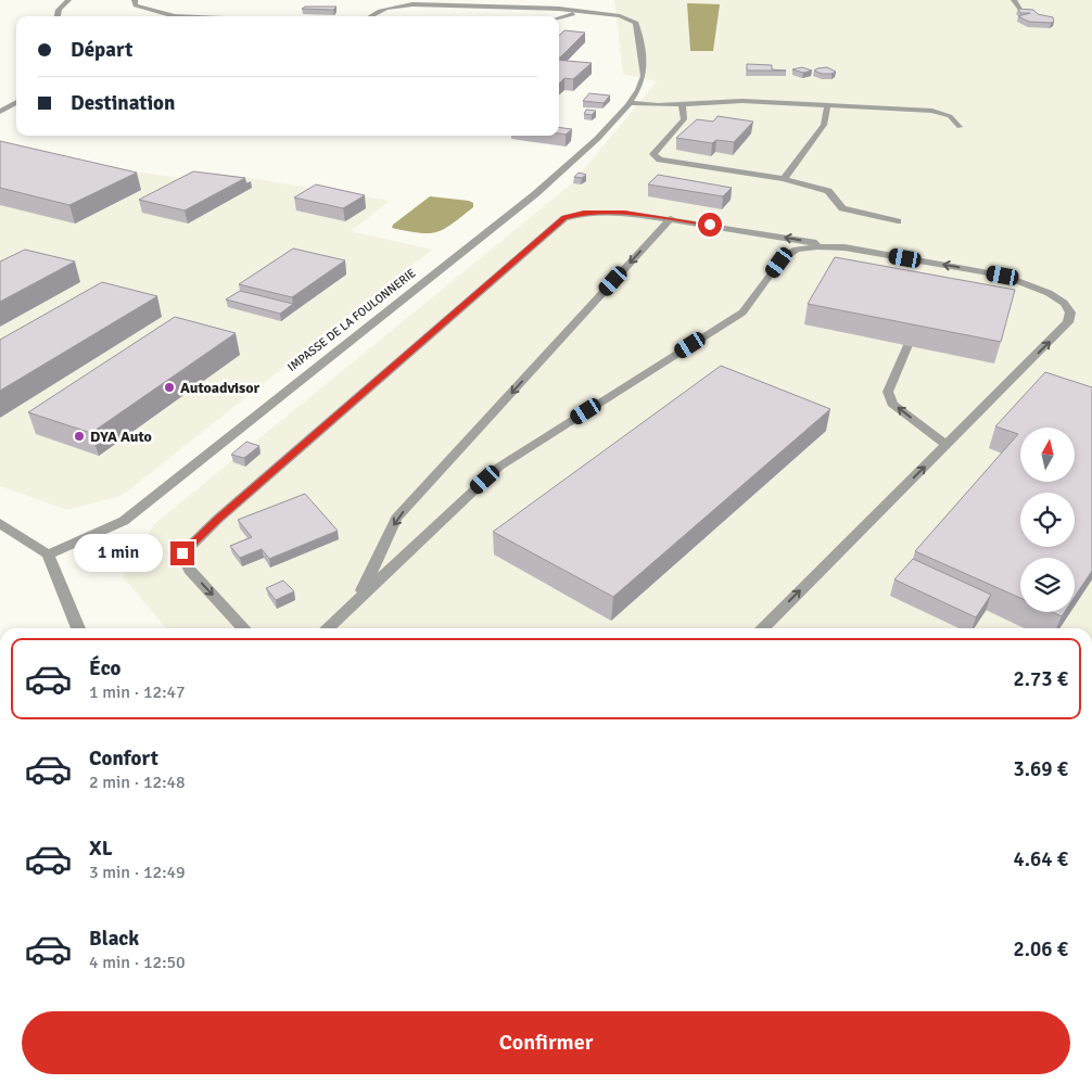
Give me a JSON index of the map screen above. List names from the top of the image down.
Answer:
{
  "streets": {
    "street": ["IMPASSE DE LA FOULONNERIE"]
  },
  "places": ["Autoadvisor", "DYA Auto"],
  "north": "top",
  "page": {
    "banner": ["Départ", "Destination"],
    "bubble": "1 min",
    "list": [
      {
        "name": "Éco",
        "note": "1 min · 12:47",
        "value": "2.73 €"
      },
      {
        "name": "Confort",
        "note": "2 min · 12:48",
        "value": "3.69 €"
      },
      {
        "name": "XL",
        "note": "3 min · 12:49",
        "value": "4.64 €"
      },
      {
        "name": "Black",
        "note": "4 min · 12:50",
        "value": "2.06 €"
      }
    ],
    "buttons": "Confirmer"
  }
}
